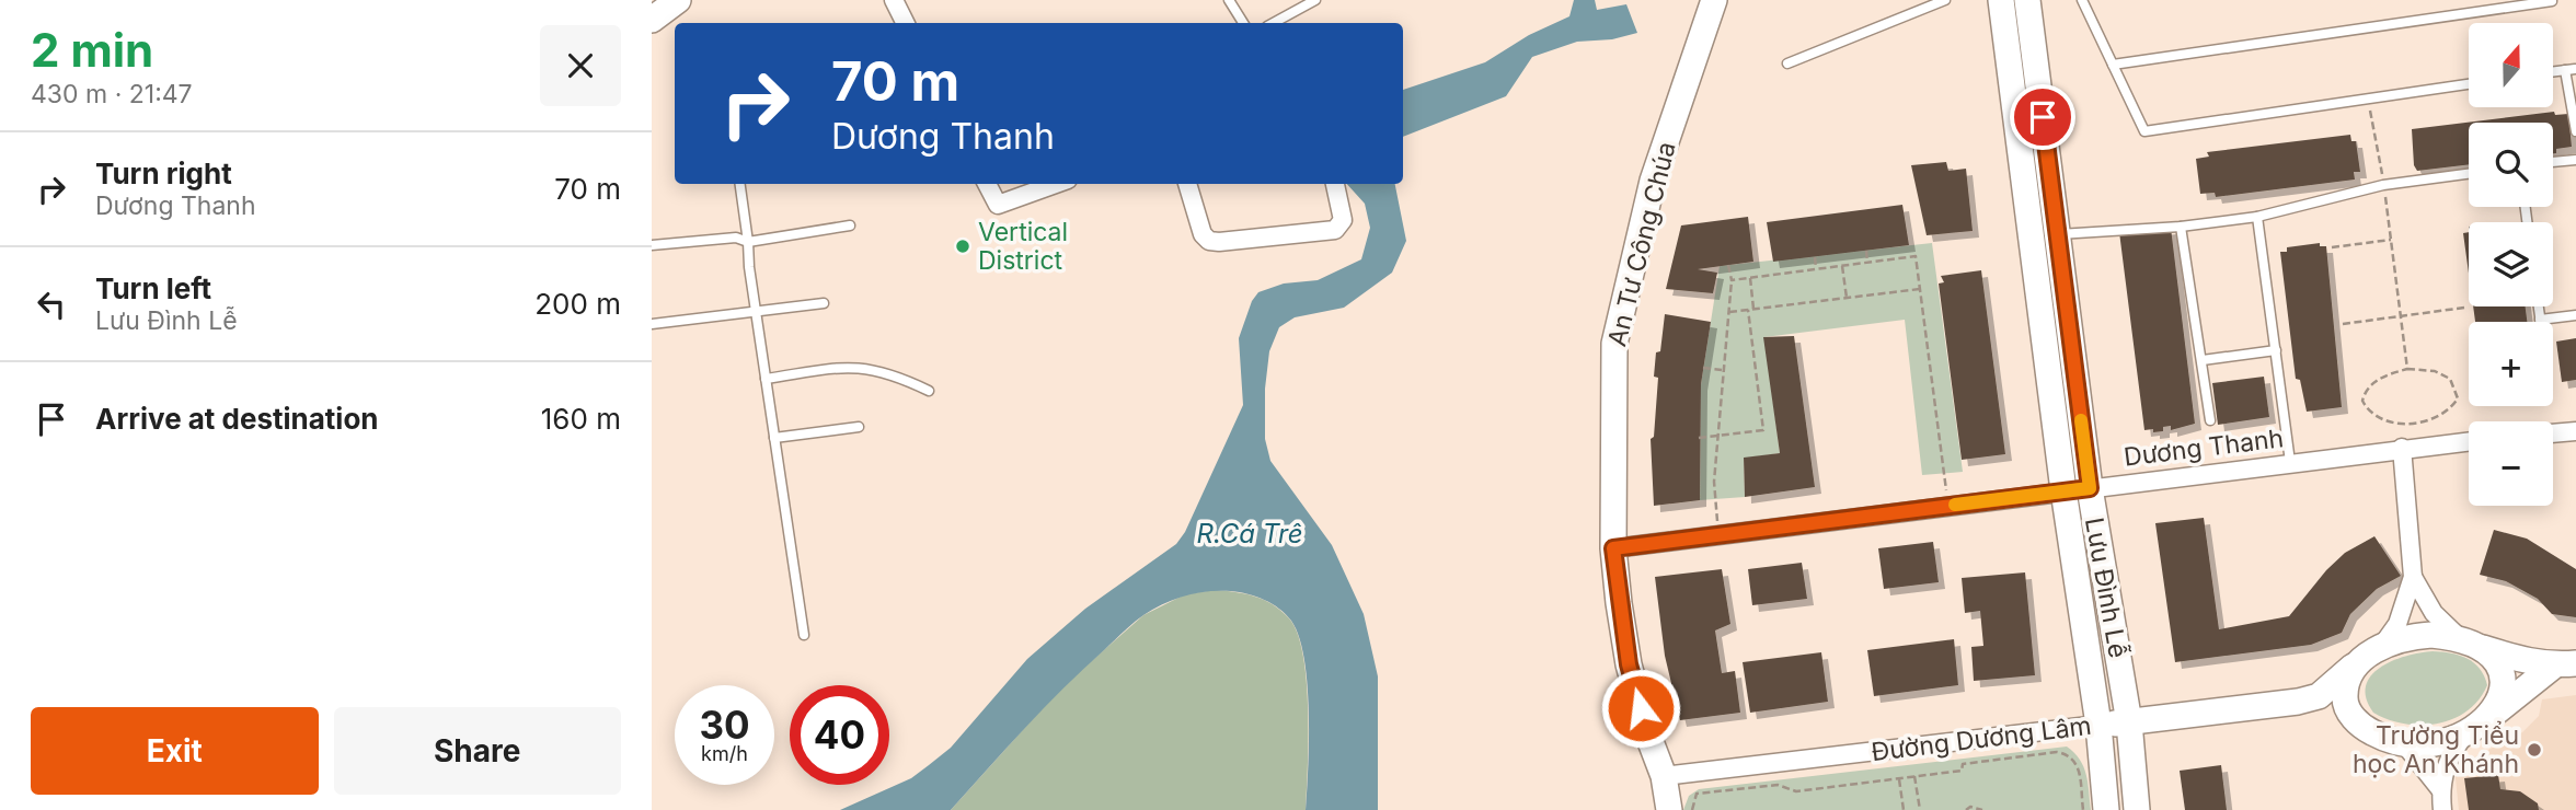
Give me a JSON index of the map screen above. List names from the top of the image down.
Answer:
{
  "streets": {
    "street": [
      "An Tư Công Chúa",
      "Dương Thanh",
      "Lưu Đình Lễ",
      "Đường Dương Lâm"
    ]
  },
  "crossings": [
    ["An Tư Công Chúa", "Dương Thanh"],
    ["An Tư Công Chúa", "Đường Dương Lâm"],
    ["Dương Thanh", "Lưu Đình Lễ"],
    ["Lưu Đình Lễ", "Đường Dương Lâm"]
  ],
  "water": ["R.Cá Trê"],
  "places": ["Vertical District", "Trường Tiểu học An Khánh"],
  "north": "top",
  "page": {
    "heading": ["2 min", "430 m · 21:47"],
    "map_buttons": ["+", "−"],
    "turn": ["70 m", "Dương Thanh"],
    "list": [
      {
        "name": "Turn right",
        "note": "Dương Thanh",
        "value": "70 m"
      },
      {
        "name": "Turn left",
        "note": "Lưu Đình Lễ",
        "value": "200 m"
      },
      {
        "name": "Arrive at destination",
        "value": "160 m"
      }
    ],
    "speed": "30 km/h",
    "limit": "40",
    "buttons": ["Exit", "Share"]
  }
}
